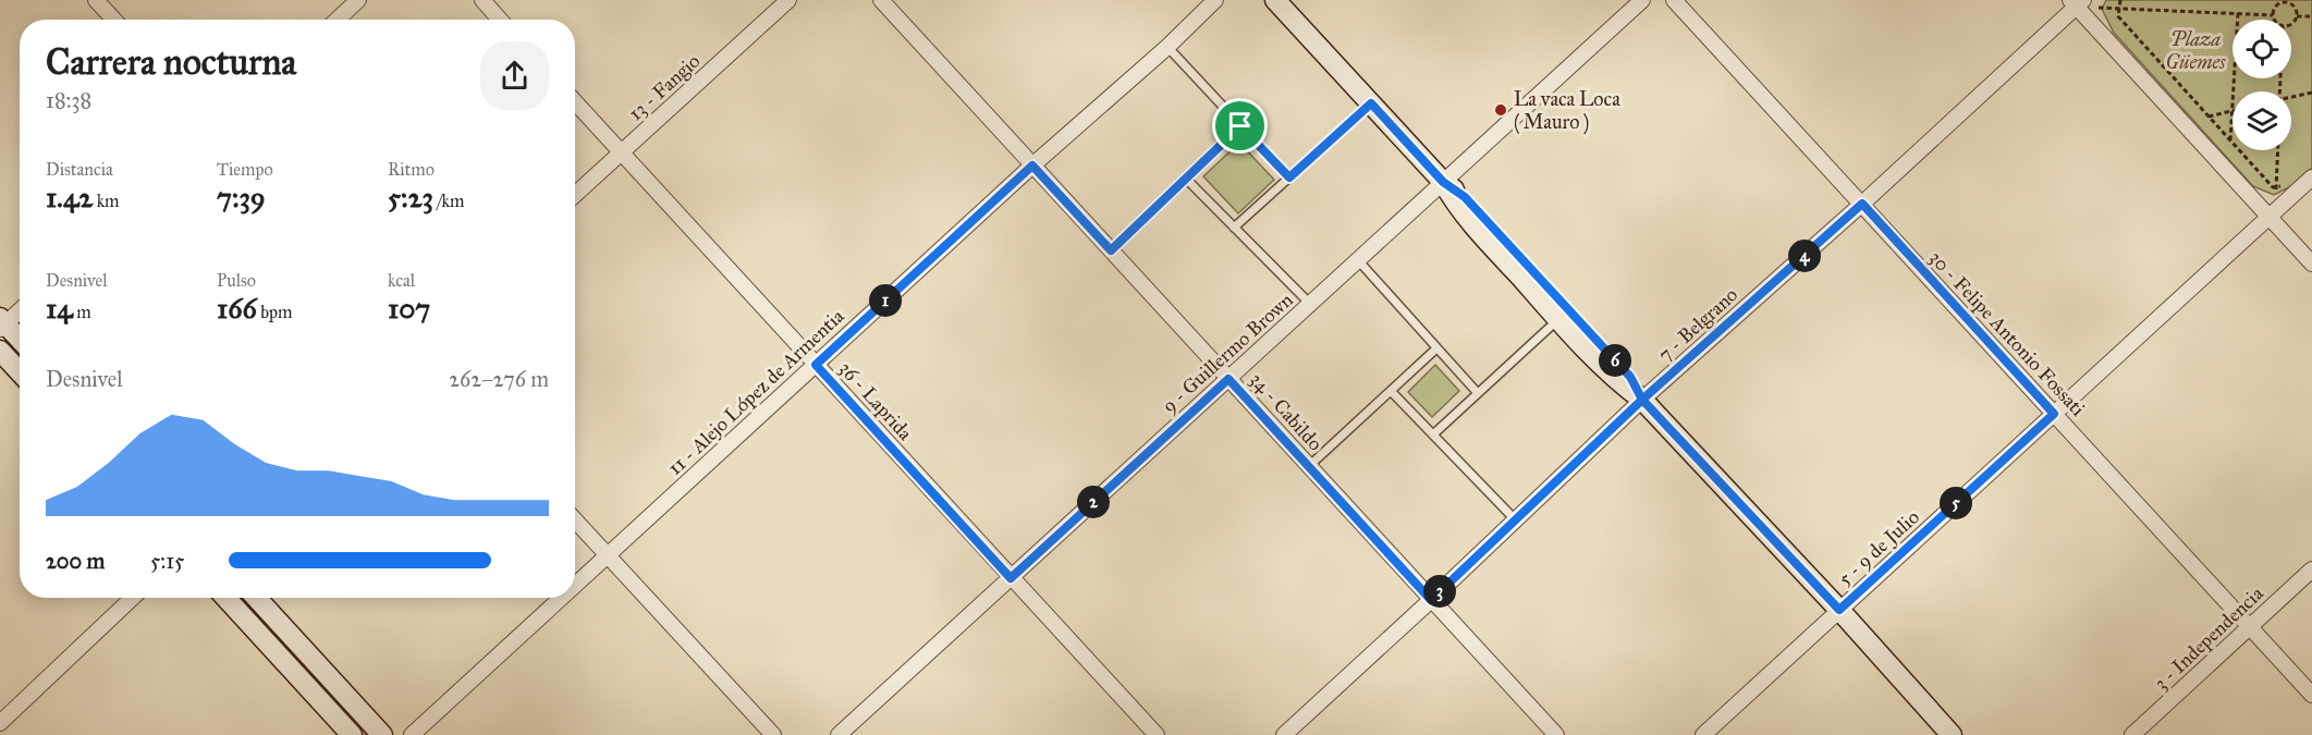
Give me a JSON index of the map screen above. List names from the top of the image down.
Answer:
{
  "streets": {
    "street": [
      "13 - Fangio",
      "7 - Belgrano",
      "30 - Felipe Antonio Fossati",
      "9 - Guillermo Brown",
      "11 - Alejo López de Armentia",
      "36 - Laprida",
      "34 - Cabildo",
      "5 - 9 de Julio",
      "3 - Independencia"
    ]
  },
  "crossings": [
    ["13 - Fangio", "36 - Laprida"],
    ["7 - Belgrano", "30 - Felipe Antonio Fossati"],
    ["7 - Belgrano", "34 - Cabildo"],
    ["30 - Felipe Antonio Fossati", "5 - 9 de Julio"],
    ["30 - Felipe Antonio Fossati", "3 - Independencia"],
    ["9 - Guillermo Brown", "36 - Laprida"],
    ["9 - Guillermo Brown", "34 - Cabildo"],
    ["11 - Alejo López de Armentia", "36 - Laprida"],
    ["11 - Alejo López de Armentia", "34 - Cabildo"]
  ],
  "parks": ["Plaza Güemes"],
  "places": ["La vaca Loca ( Mauro )"],
  "page": {
    "heading": ["Carrera nocturna", "18:38"],
    "stats": [
      ["Distancia", "1.42 km"],
      ["Tiempo", "7:39"],
      ["Ritmo", "5:23 /km"],
      ["Desnivel", "14 m"],
      ["Pulso", "166 bpm"],
      ["kcal", "107"]
    ],
    "pins": [
      "4",
      "1",
      "6",
      "2",
      "5",
      "3"
    ],
    "chart": ["Desnivel", "262–276 m"],
    "list": [
      {
        "name": "200 m",
        "note": "5:15"
      }
    ]
  }
}
